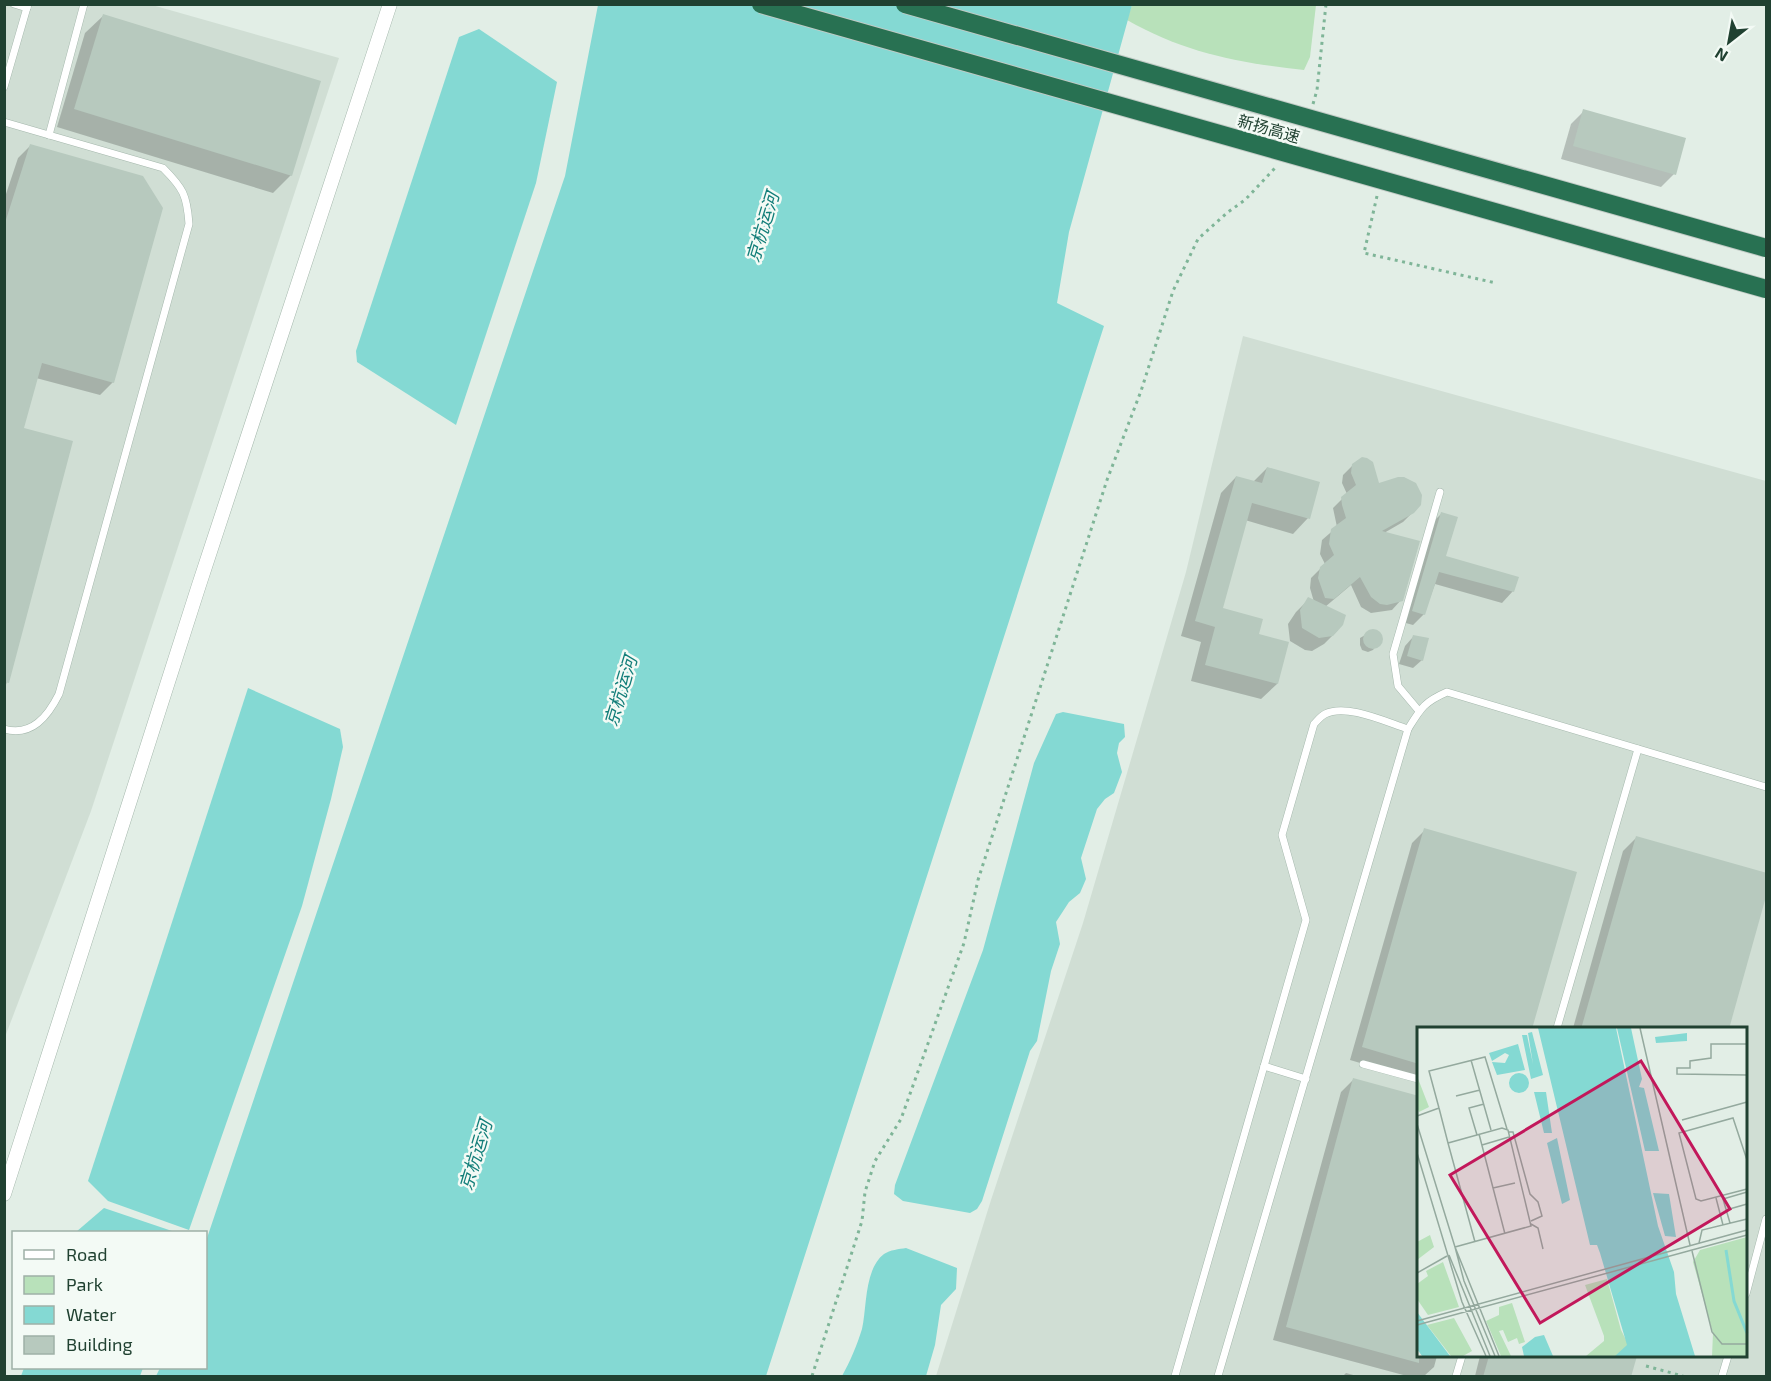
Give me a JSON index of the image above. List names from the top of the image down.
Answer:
{
  "streets": {
    "highway": ["新扬高速"]
  },
  "water": ["京杭运河"],
  "legend": [
    "Road",
    "Park",
    "Water",
    "Building"
  ],
  "north": "bottom left"
}
